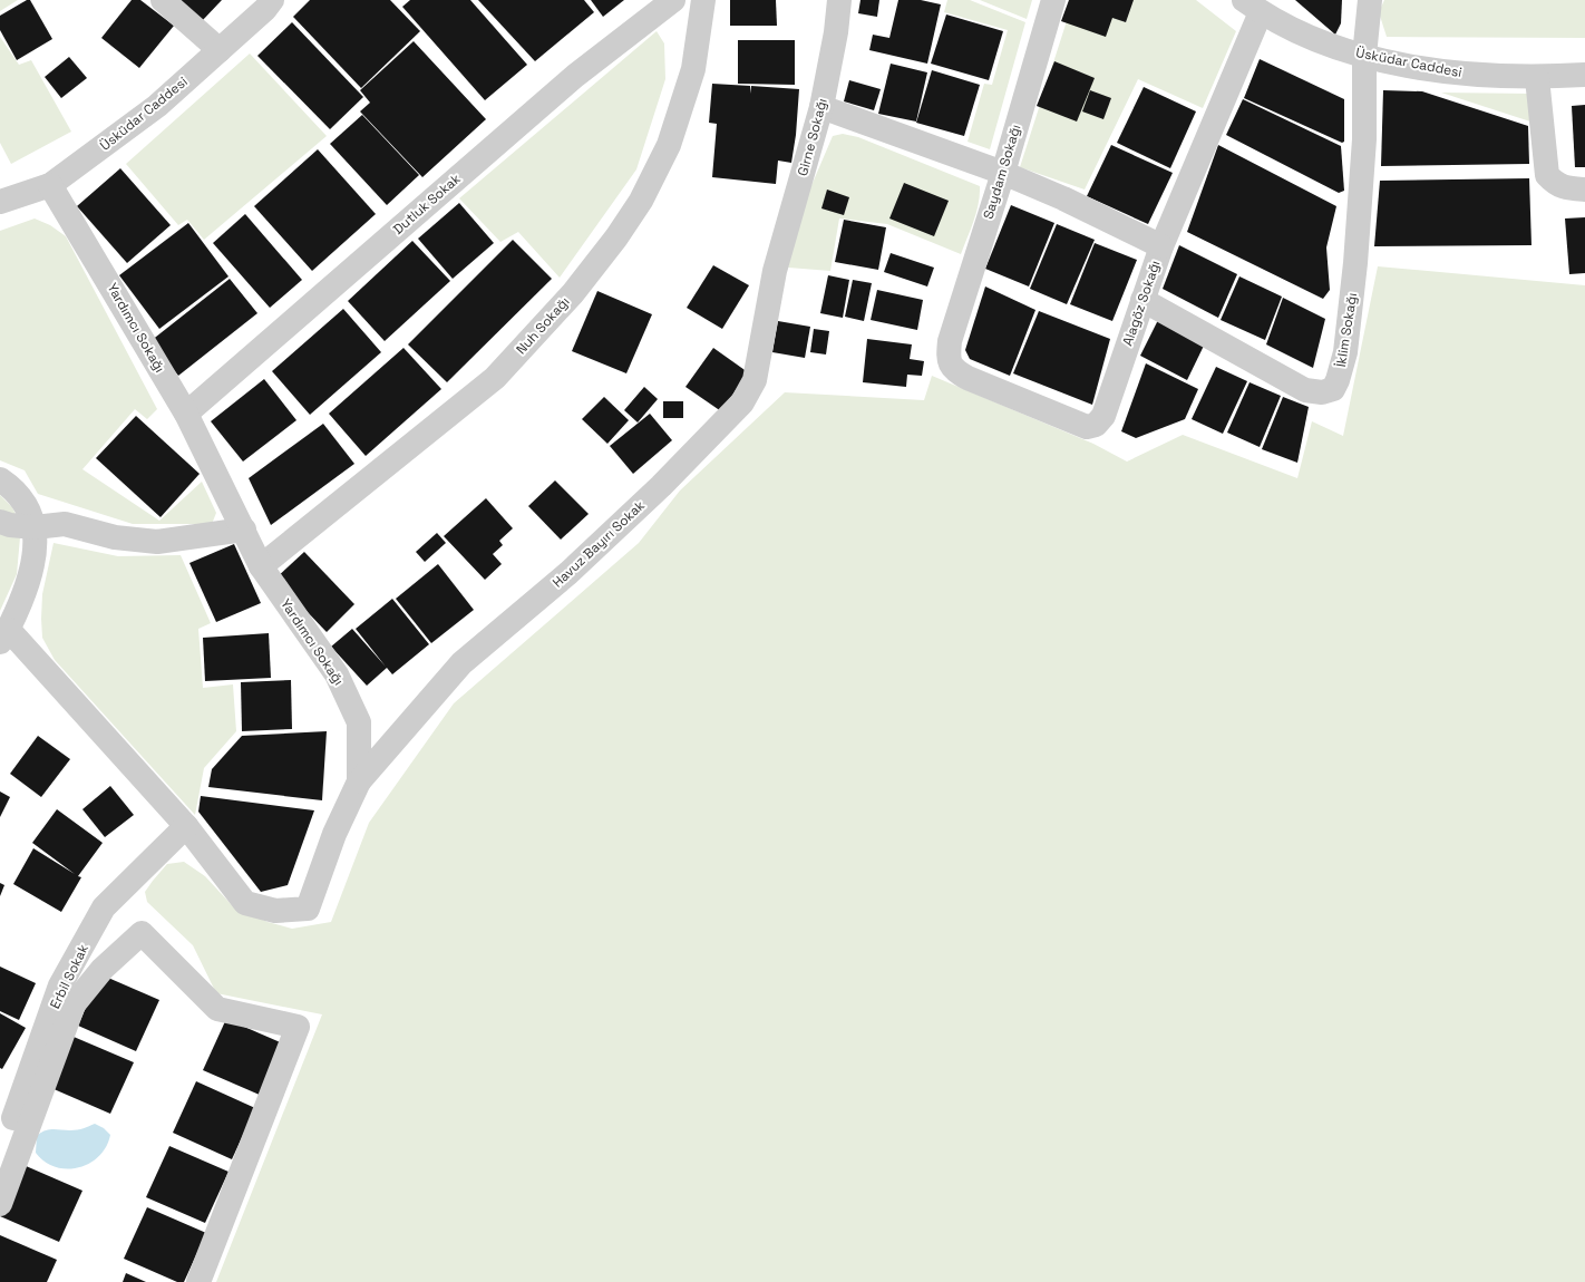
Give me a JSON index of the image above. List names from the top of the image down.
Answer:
{
  "streets": {
    "street": [
      "Üsküdar Caddesi",
      "Girne Sokağı",
      "Saydam Sokağı",
      "Dutluk Sokak",
      "Alagöz Sokağı",
      "Nuh Sokağı",
      "Yardımcı Sokağı",
      "İklim Sokağı",
      "Havuz Bayırı Sokak",
      "Erbil Sokak"
    ]
  },
  "crossings": [
    ["Üsküdar Caddesi", "Alagöz Sokağı"],
    ["Üsküdar Caddesi", "Yardımcı Sokağı"],
    ["Üsküdar Caddesi", "İklim Sokağı"],
    ["Girne Sokağı", "Havuz Bayırı Sokak"],
    ["Saydam Sokağı", "Alagöz Sokağı"],
    ["Dutluk Sokak", "Yardımcı Sokağı"],
    ["Alagöz Sokağı", "İklim Sokağı"],
    ["Nuh Sokağı", "Yardımcı Sokağı"],
    ["Yardımcı Sokağı", "Havuz Bayırı Sokak"],
    ["Yardımcı Sokağı", "Erbil Sokak"]
  ]
}
